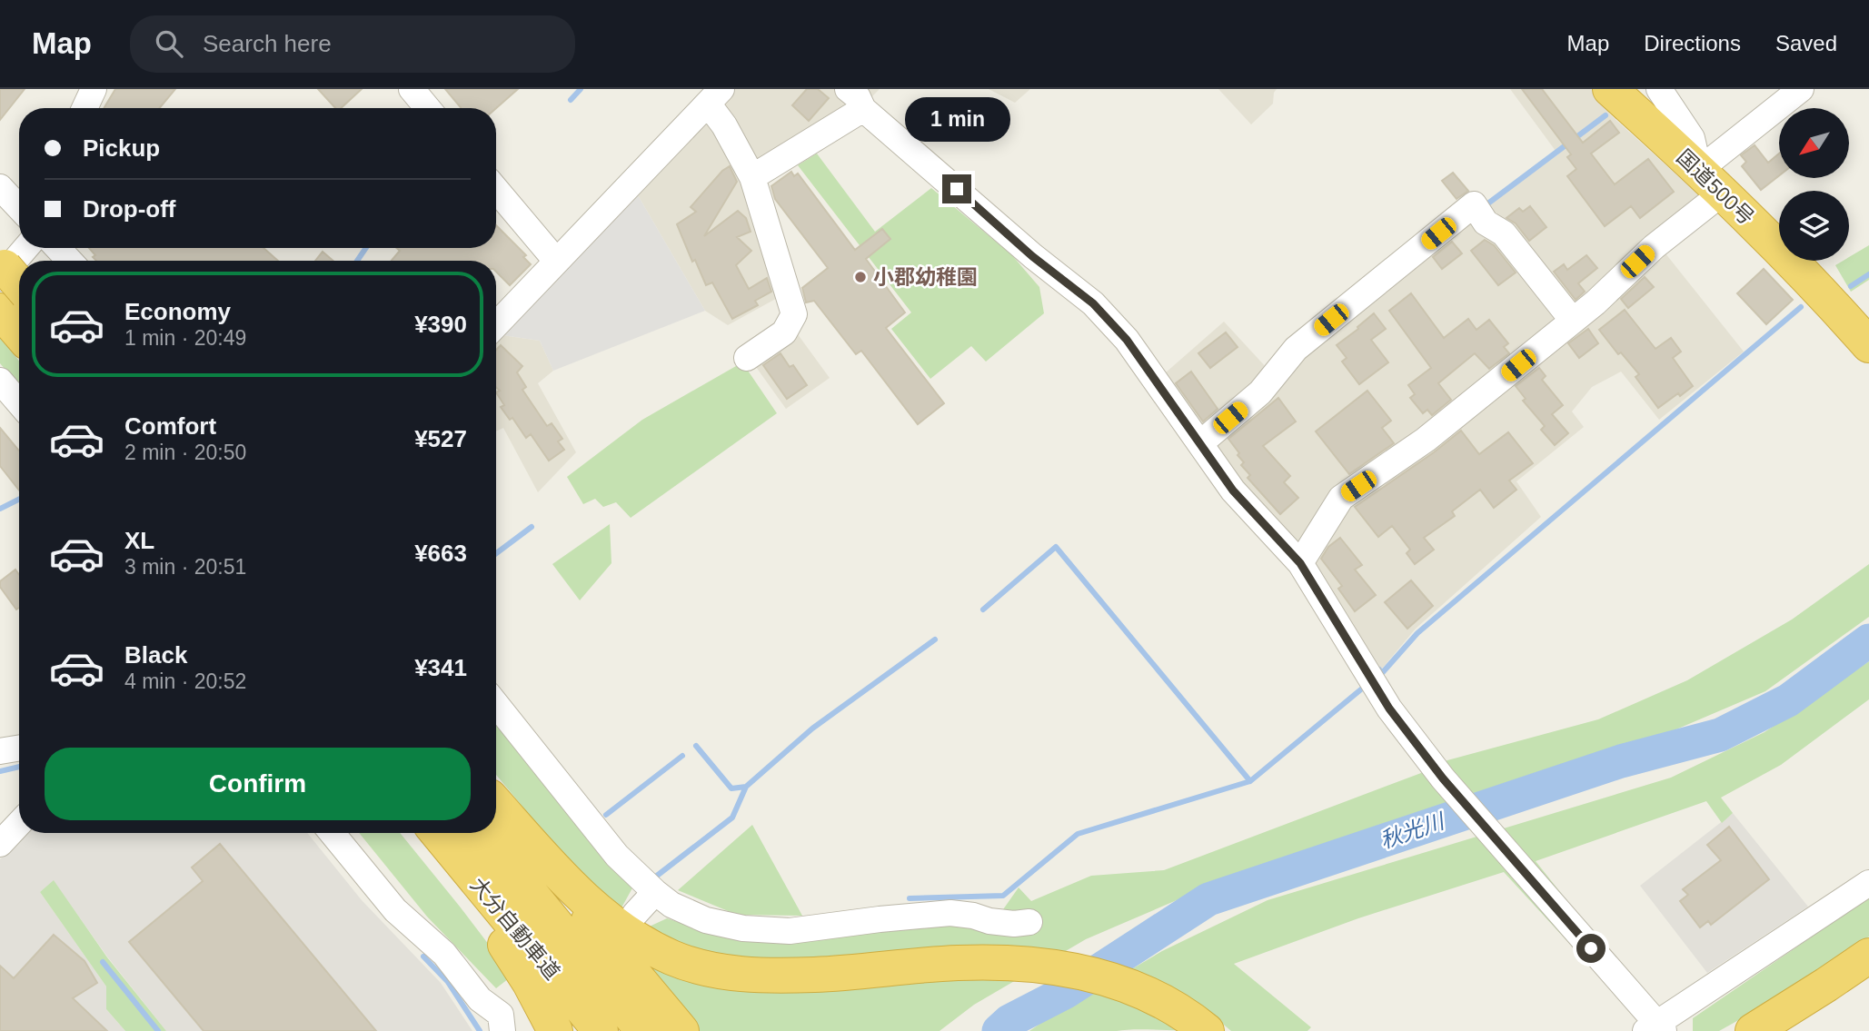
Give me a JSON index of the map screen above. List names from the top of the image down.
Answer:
{
  "streets": {
    "highway": ["国道500号", "大分自動車道"]
  },
  "water": ["秋光川"],
  "places": ["小郡幼稚園"],
  "north": "bottom left",
  "page": {
    "header": "Map",
    "search": "Search here",
    "nav": ["Map", "Directions", "Saved"],
    "bubble": "1 min",
    "banner": ["Pickup", "Drop-off"],
    "list": [
      {
        "name": "Economy",
        "note": "1 min · 20:49",
        "value": "¥390"
      },
      {
        "name": "Comfort",
        "note": "2 min · 20:50",
        "value": "¥527"
      },
      {
        "name": "XL",
        "note": "3 min · 20:51",
        "value": "¥663"
      },
      {
        "name": "Black",
        "note": "4 min · 20:52",
        "value": "¥341"
      }
    ],
    "buttons": "Confirm"
  }
}
